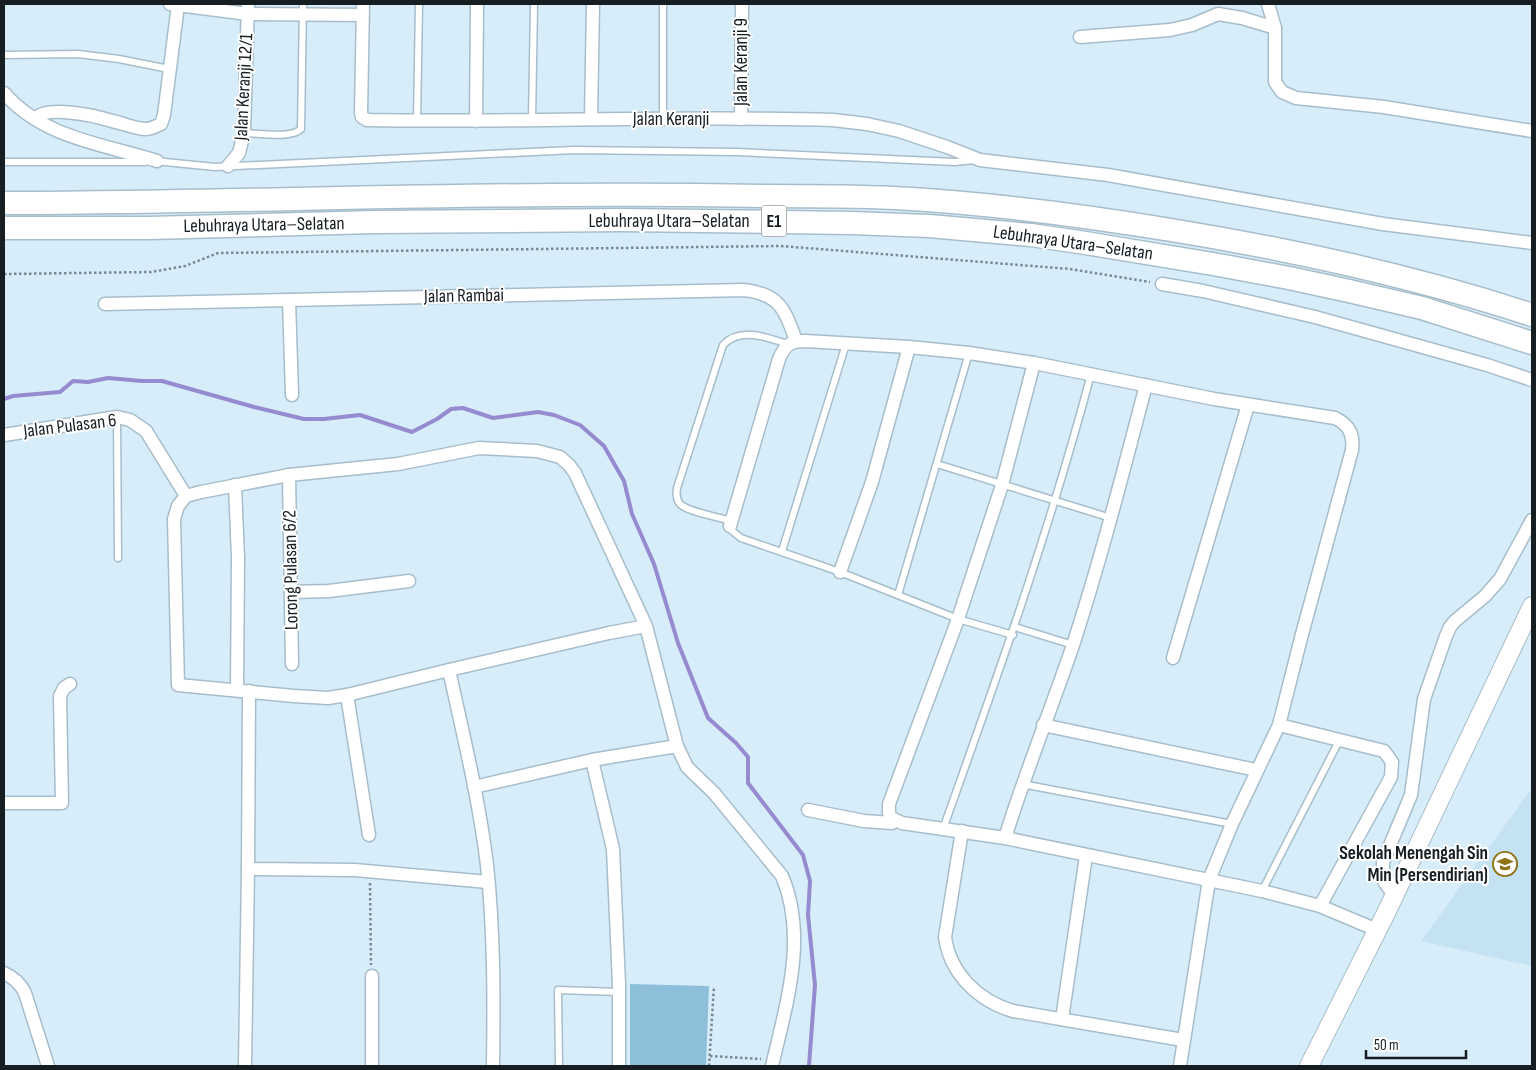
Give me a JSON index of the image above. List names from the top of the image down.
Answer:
{
  "streets": {
    "highway": ["Lebuhraya Utara–Selatan", "E1"],
    "street": [
      "Jalan Keranji 9",
      "Jalan Keranji 12/1",
      "Jalan Keranji",
      "Jalan Rambai",
      "Jalan Pulasan 6",
      "Lorong Pulasan 6/2"
    ]
  },
  "crossings": [
    ["Jalan Keranji 9", "Jalan Keranji"]
  ],
  "places": {
    "school or university": ["Sekolah Menengah Sin Min (Persendirian)"]
  },
  "scale_bar": "50 m"
}
